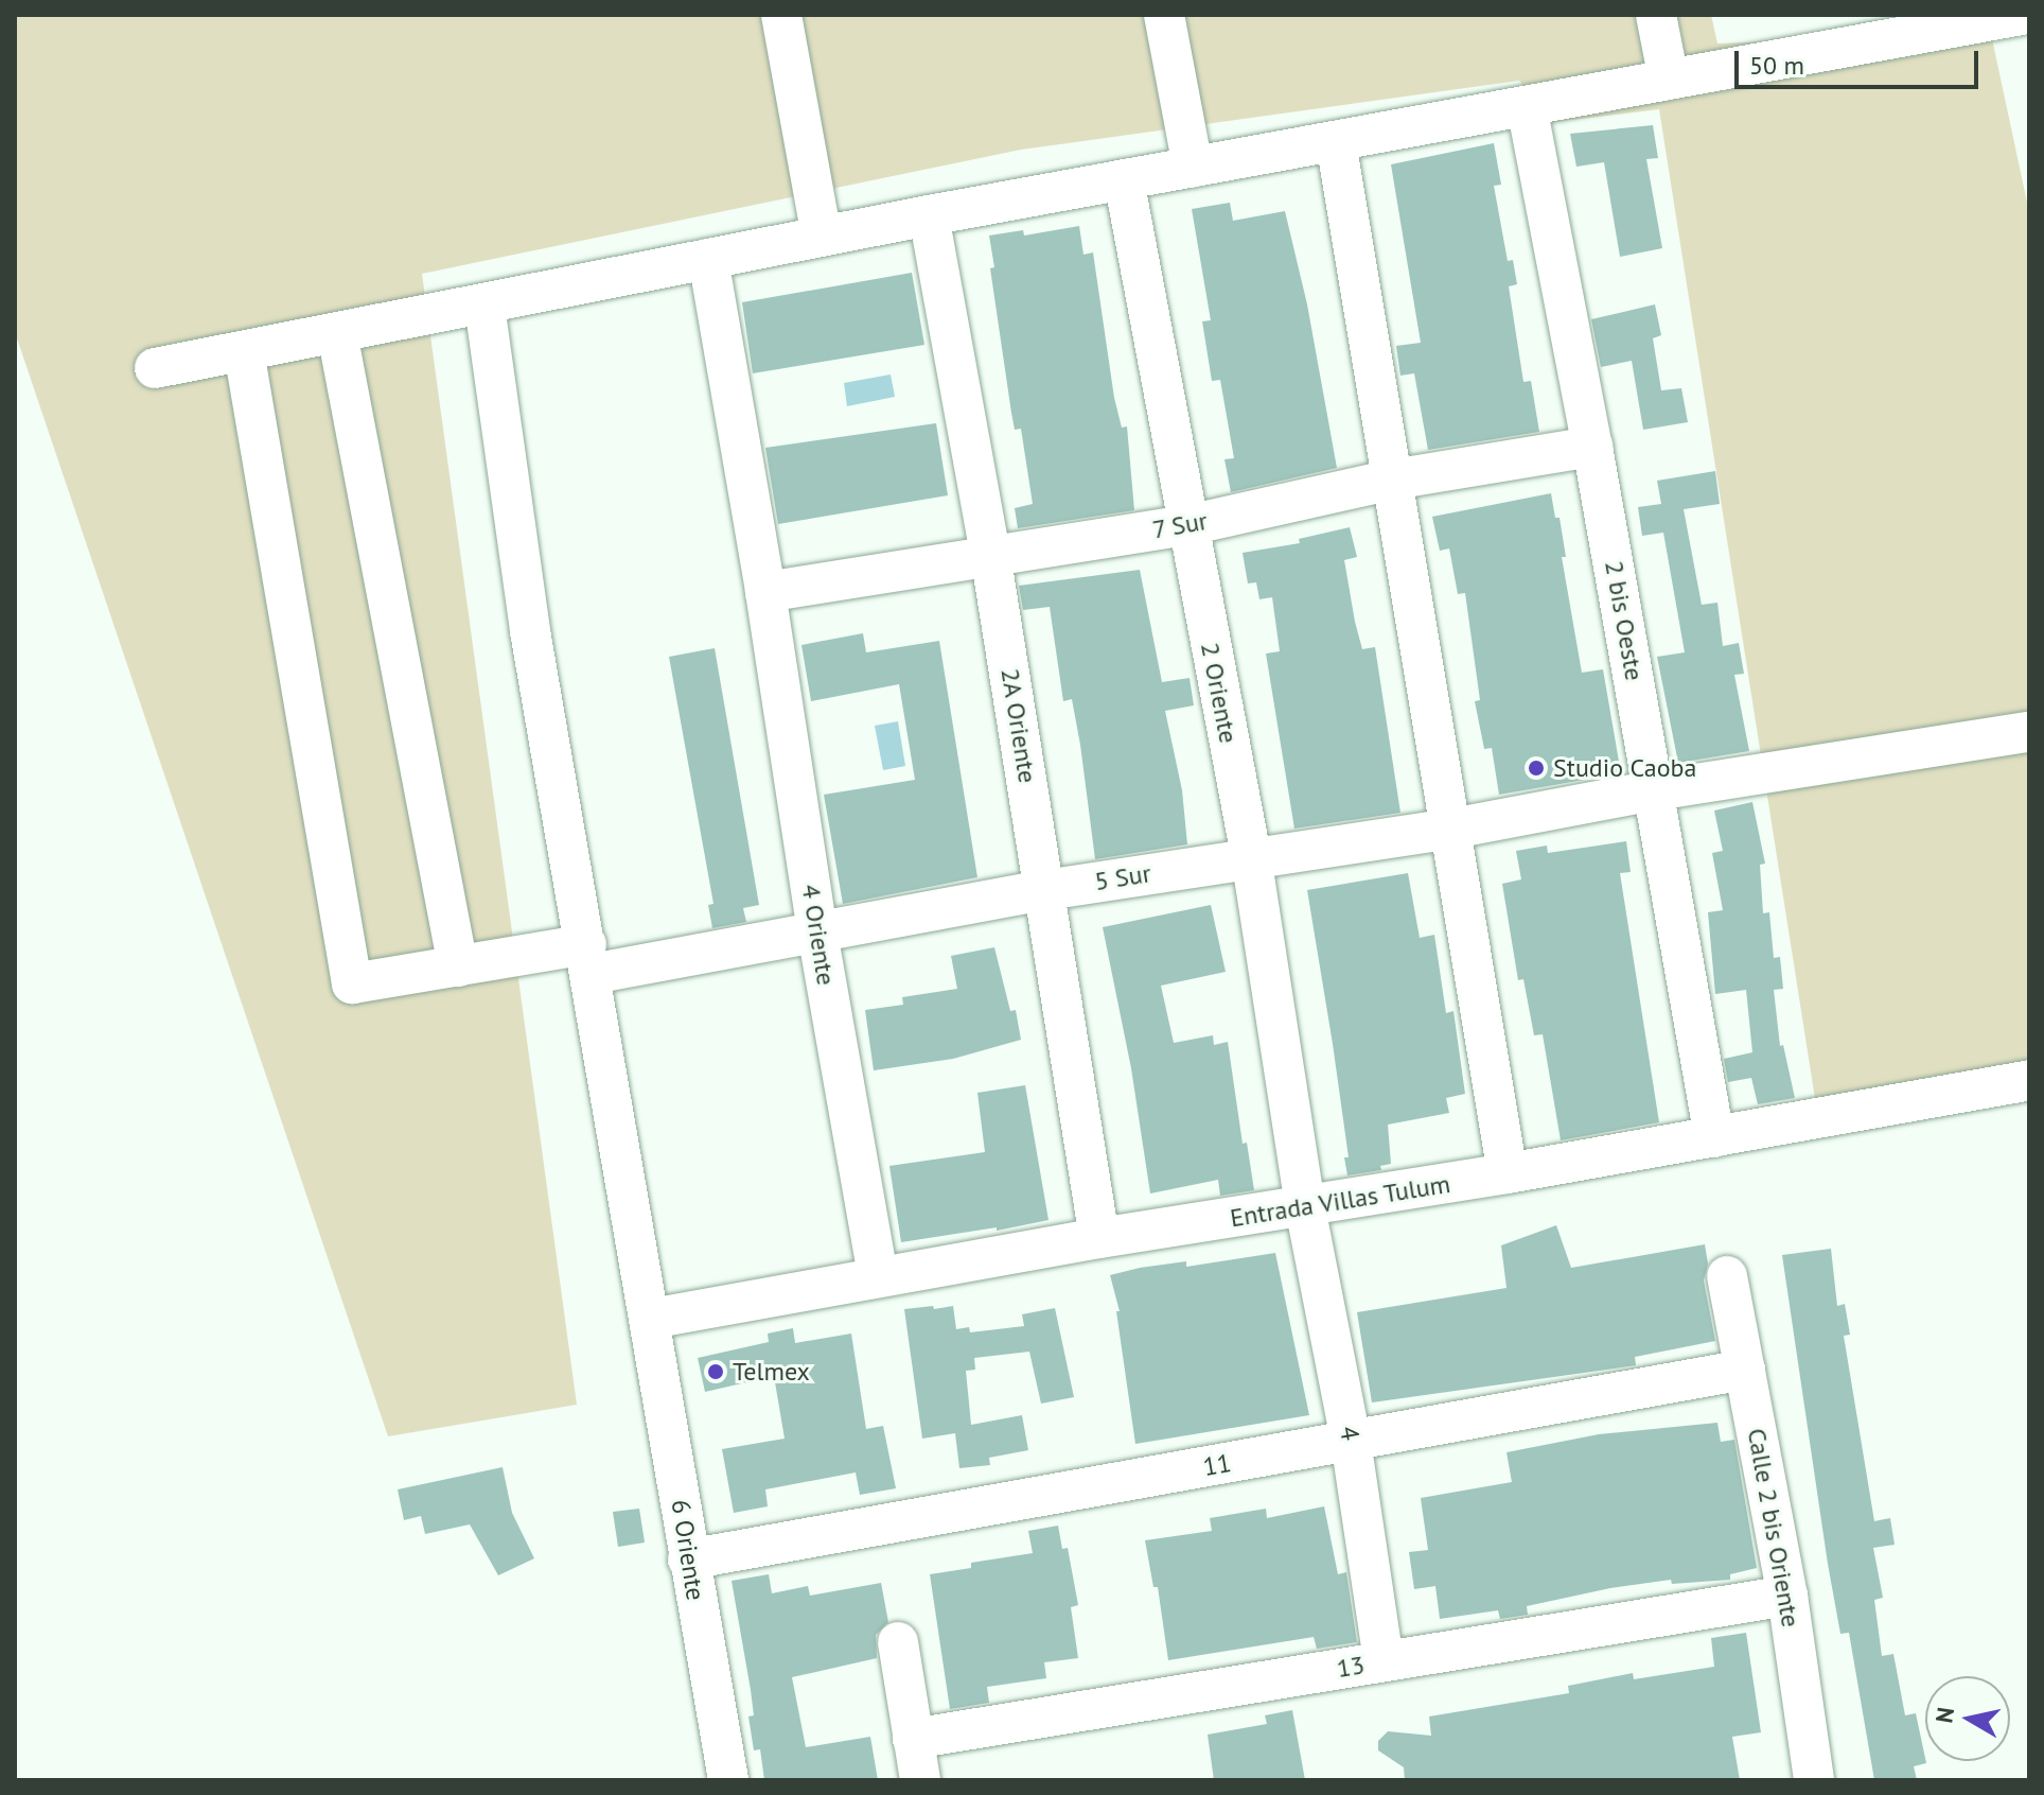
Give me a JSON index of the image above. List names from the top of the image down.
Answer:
{
  "streets": {
    "street": [
      "7 Sur",
      "2 bis Oeste",
      "2 Oriente",
      "2A Oriente",
      "5 Sur",
      "4 Oriente",
      "Entrada Villas Tulum",
      "4",
      "11",
      "Calle 2 bis Oriente",
      "6 Oriente",
      "13"
    ]
  },
  "crossings": [
    ["7 Sur", "2 bis Oeste"],
    ["7 Sur", "2 Oriente"],
    ["7 Sur", "2A Oriente"],
    ["7 Sur", "4 Oriente"],
    ["2 bis Oeste", "5 Sur"],
    ["2 bis Oeste", "Entrada Villas Tulum"],
    ["2 Oriente", "5 Sur"],
    ["2 Oriente", "Entrada Villas Tulum"],
    ["2 Oriente", "4"],
    ["2A Oriente", "5 Sur"],
    ["2A Oriente", "Entrada Villas Tulum"],
    ["5 Sur", "4 Oriente"],
    ["5 Sur", "6 Oriente"],
    ["4 Oriente", "Entrada Villas Tulum"],
    ["Entrada Villas Tulum", "4"],
    ["Entrada Villas Tulum", "6 Oriente"],
    ["4", "11"],
    ["4", "13"],
    ["11", "Calle 2 bis Oriente"],
    ["11", "6 Oriente"],
    ["Calle 2 bis Oriente", "13"]
  ],
  "places": ["Studio Caoba", "Telmex"],
  "scale_bar": "50 m",
  "north": "left"
}
